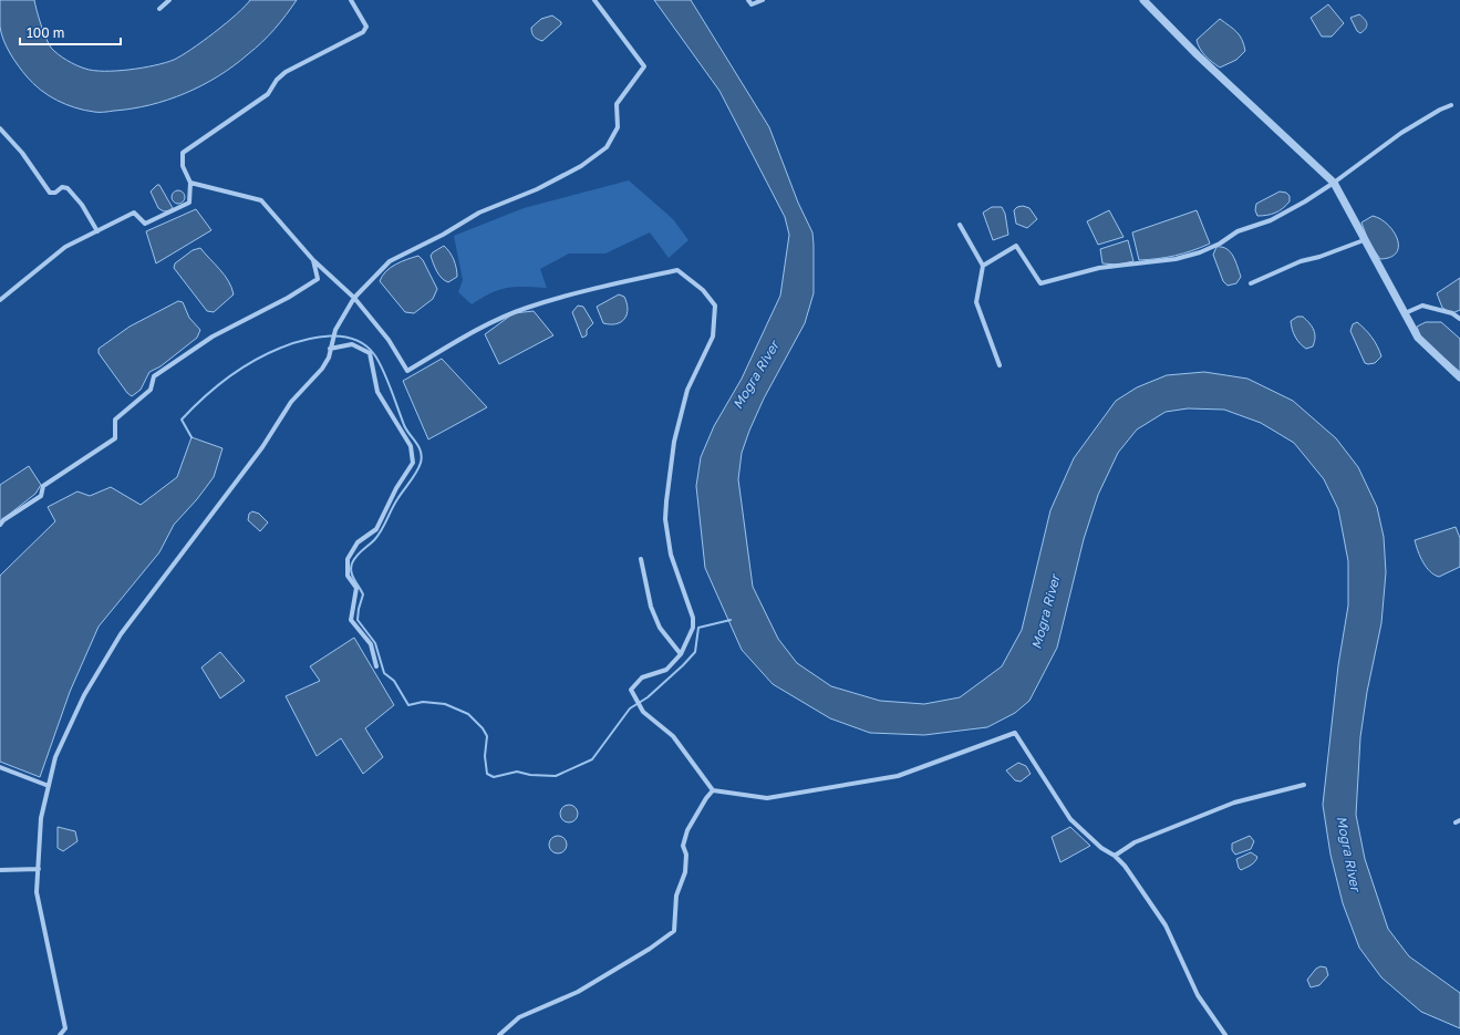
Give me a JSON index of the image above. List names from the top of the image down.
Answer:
{
  "water": ["Mogra River"],
  "scale_bar": "100 m"
}
